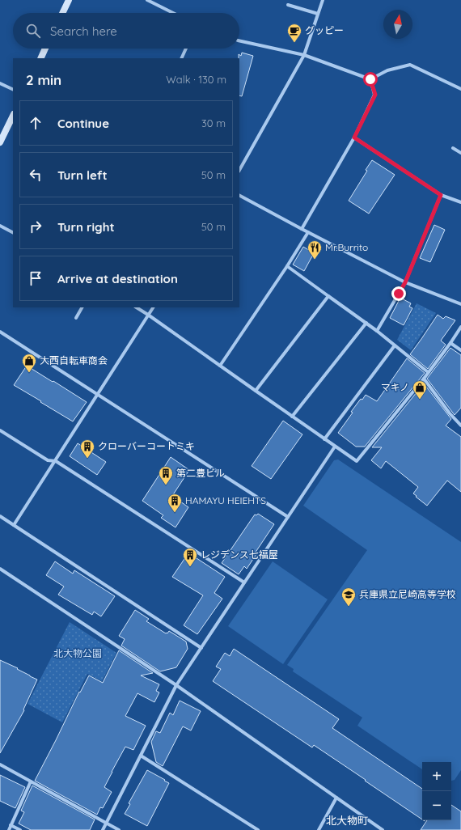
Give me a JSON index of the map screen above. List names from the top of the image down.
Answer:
{
  "districts": ["北大物町"],
  "parks": ["北大物公園"],
  "places": {
    "cafe": ["グッピー"],
    "restaurant": ["Mr.Burrito"],
    "shop": ["大西自転車商会", "マキノ"],
    "building": [
      "クローバーコートミキ",
      "第二豊ビル",
      "HAMAYU HEIEHTS",
      "レジデンス七福屋"
    ],
    "school or university": ["兵庫県立尼崎高等学校"]
  },
  "north": "top",
  "page": {
    "search": "Search here",
    "heading": ["2 min", "Walk · 130 m"],
    "list": [
      ["Continue", "30 m"],
      ["Turn left", "50 m"],
      ["Turn right", "50 m"],
      "Arrive at destination"
    ],
    "map_buttons": ["+", "−"]
  }
}
